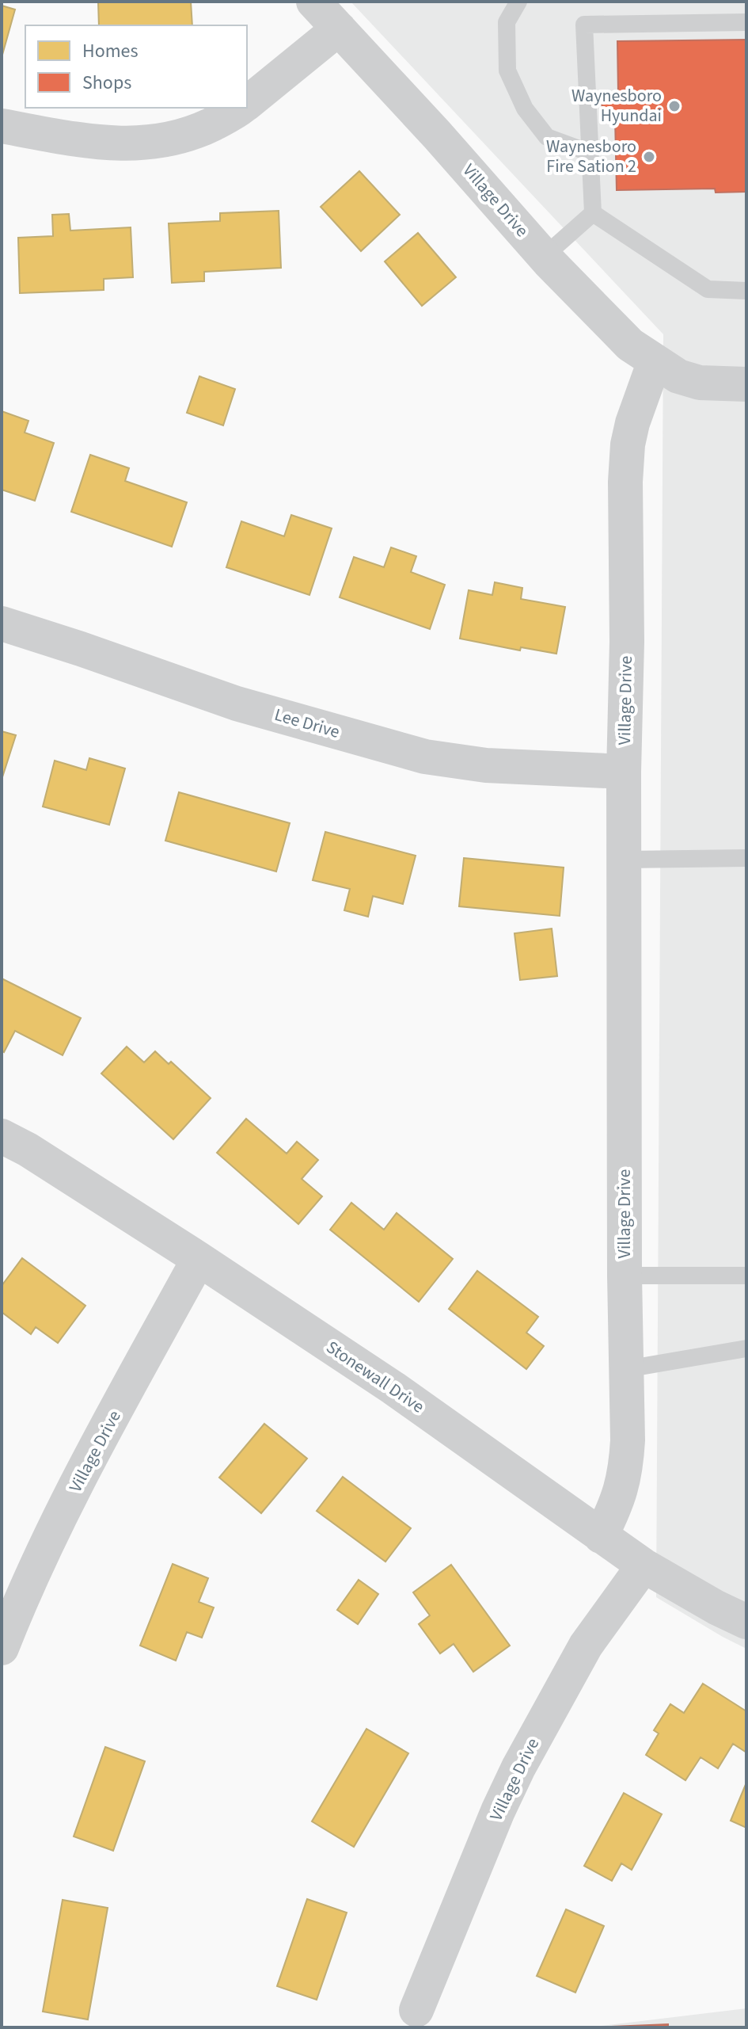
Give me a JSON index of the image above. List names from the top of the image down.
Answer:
{
  "streets": {
    "street": ["Village Drive", "Lee Drive", "Stonewall Drive"]
  },
  "crossings": [
    ["Village Drive", "Lee Drive"],
    ["Village Drive", "Stonewall Drive"]
  ],
  "places": ["Waynesboro Hyundai", "Waynesboro Fire Sation 2"],
  "legend": ["Homes", "Shops"]
}
